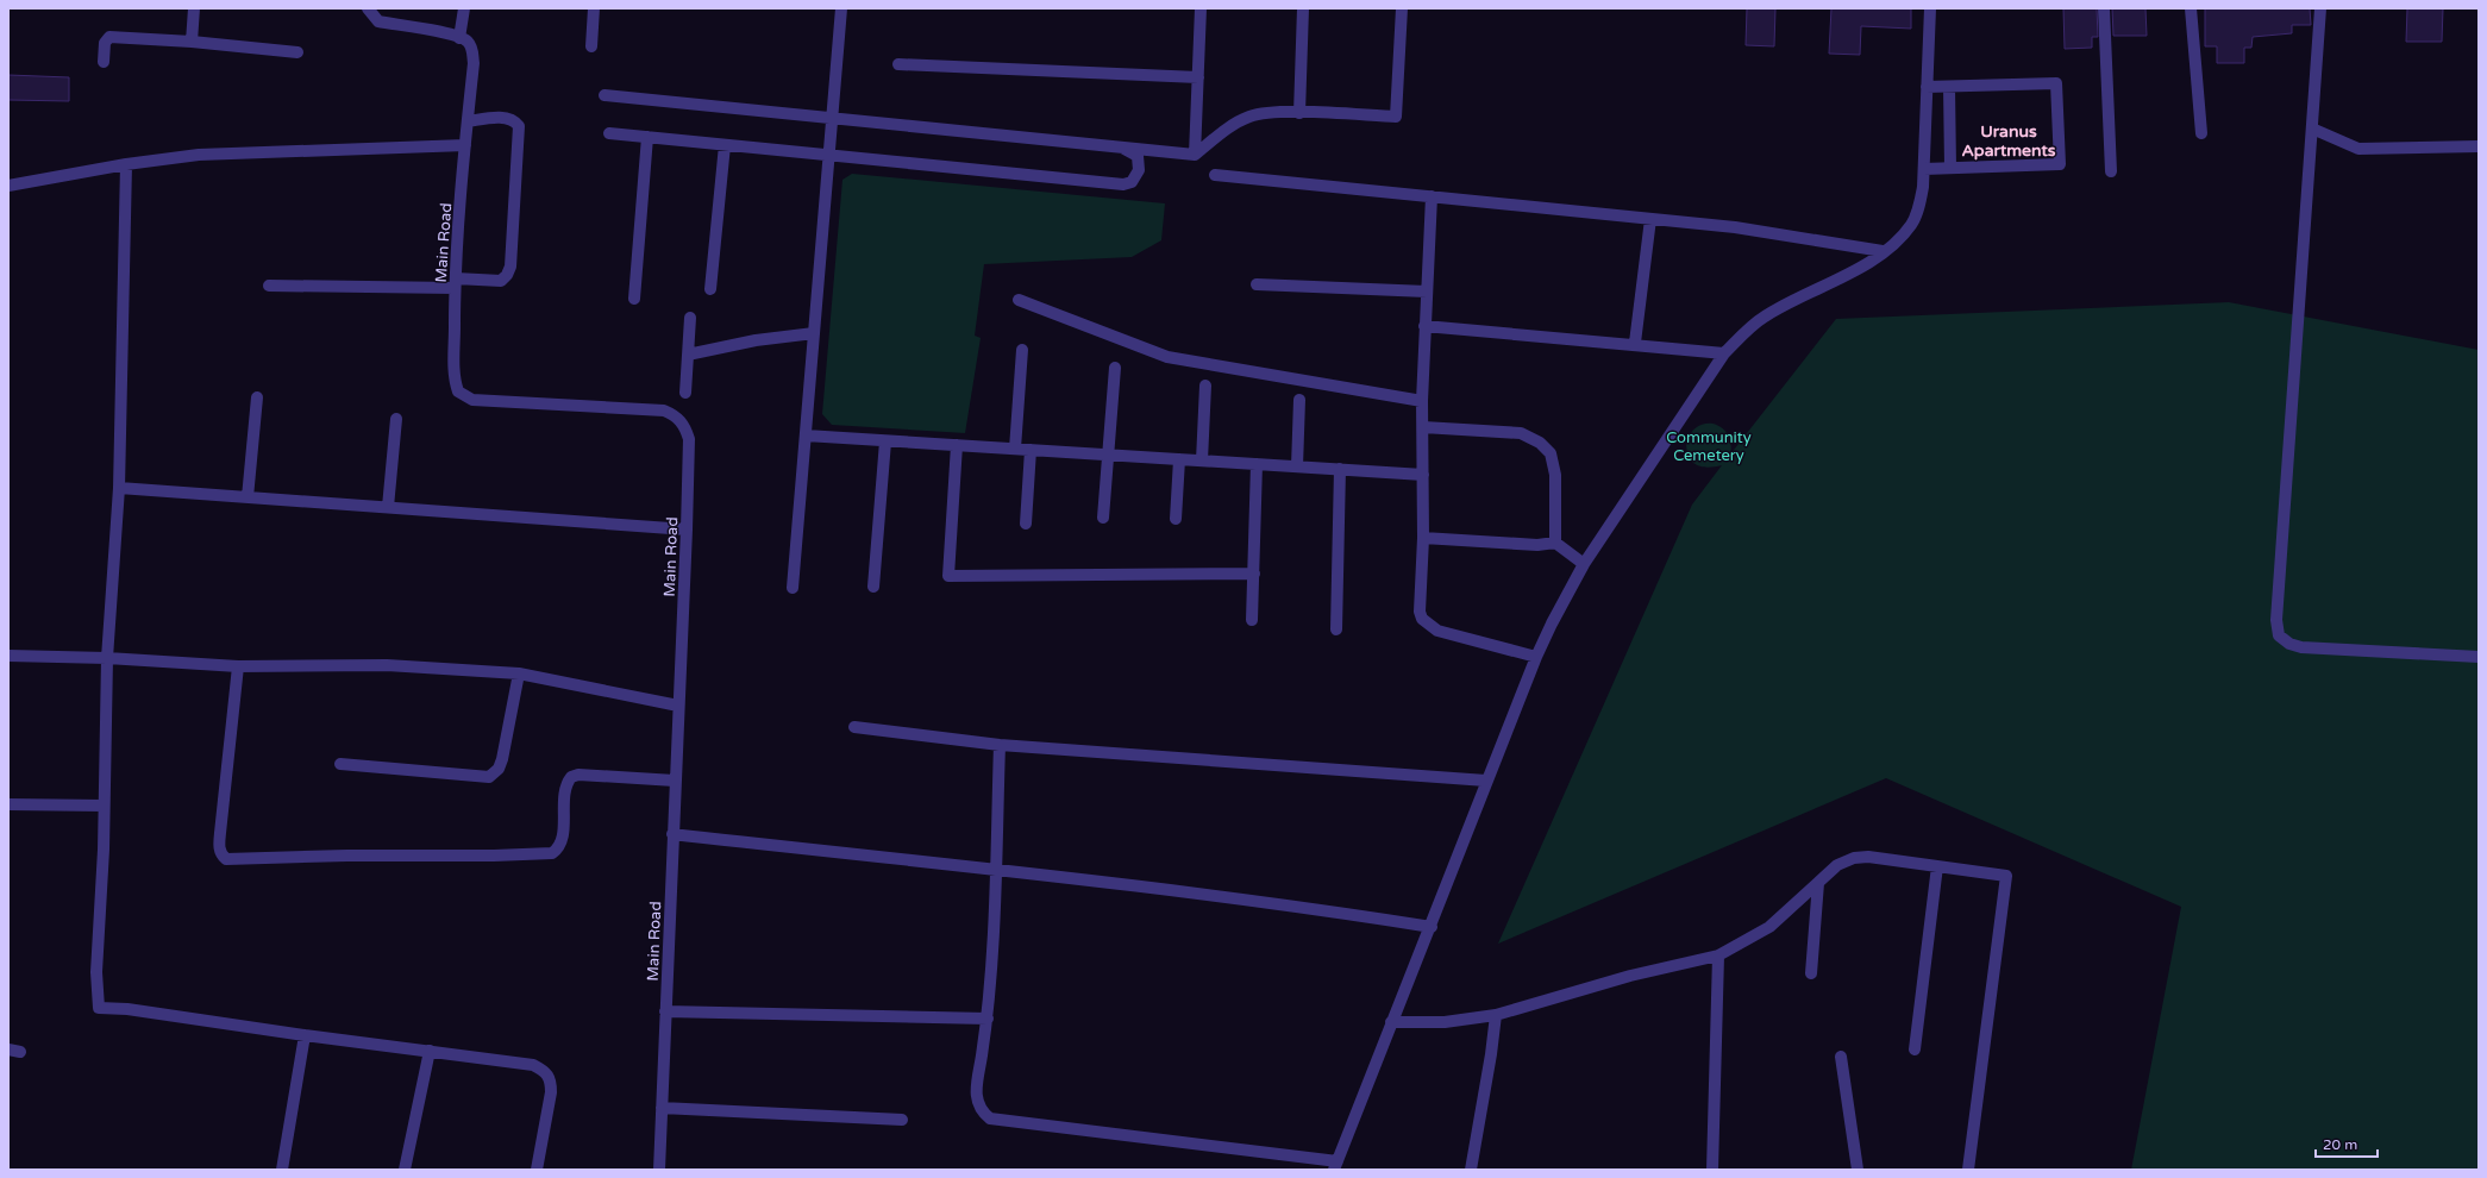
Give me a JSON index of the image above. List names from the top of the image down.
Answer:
{
  "streets": {
    "street": ["Main Road"]
  },
  "districts": ["Uranus Apartments"],
  "parks": ["Community Cemetery"],
  "scale_bar": "20 m"
}
